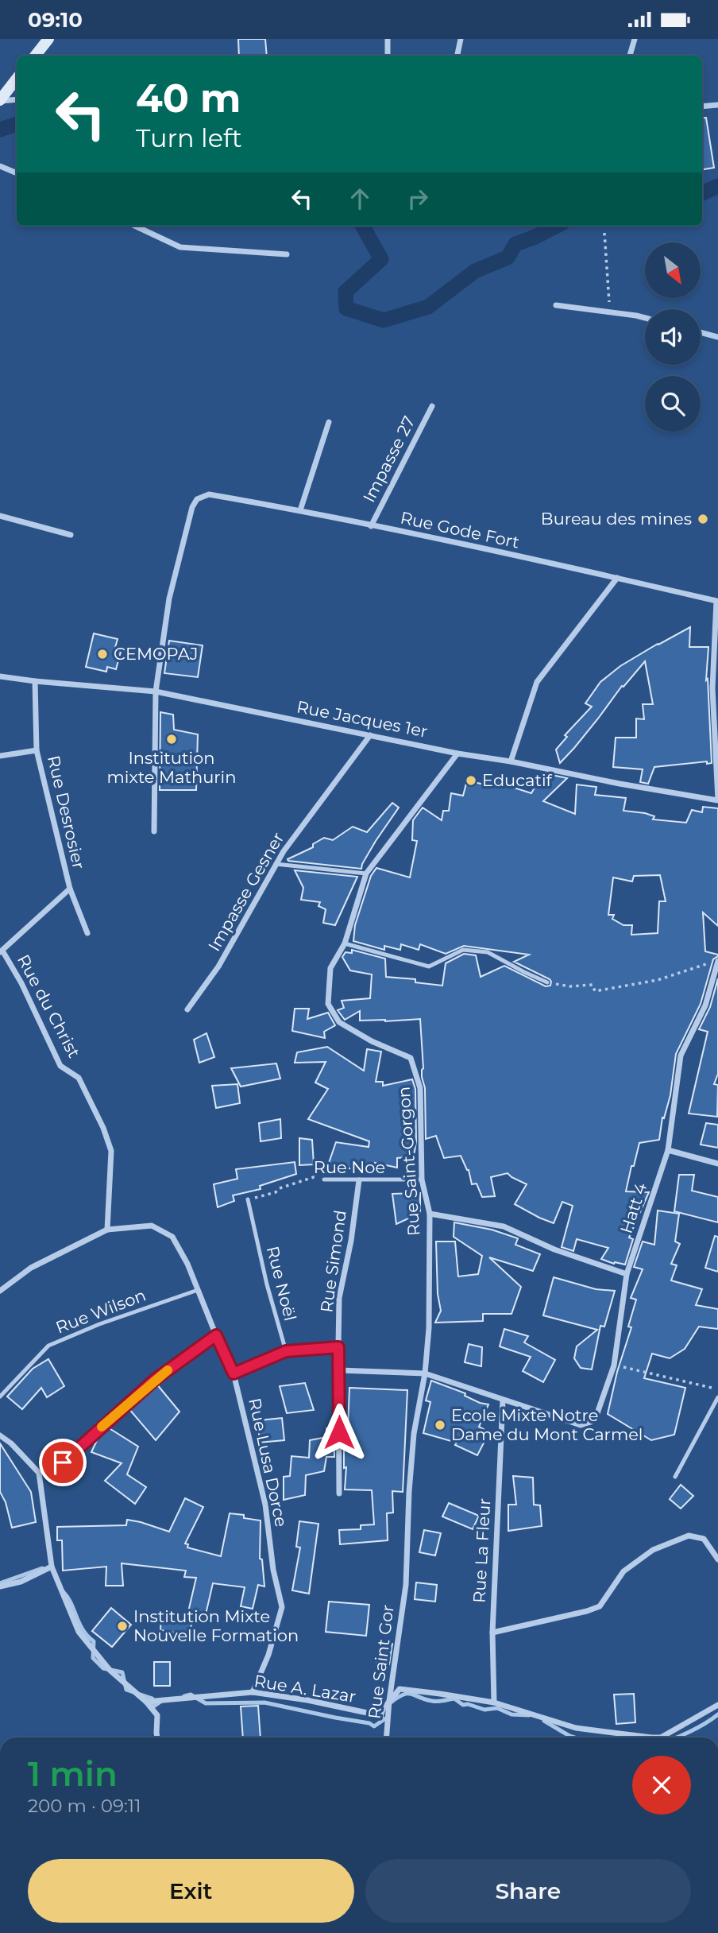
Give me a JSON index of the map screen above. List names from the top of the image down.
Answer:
{
  "streets": {
    "street": [
      "Impasse 27",
      "Rue Gode Fort",
      "Rue Jacques 1er",
      "Rue Desrosier",
      "Impasse Gesner",
      "Rue du Christ",
      "Rue Saint-Gorgon",
      "Hatt 4",
      "Rue Simond",
      "Rue Lusa Dorce",
      "Rue La Fleur",
      "Rue Saint Gor",
      "Rue A. Lazar"
    ],
    "lane": ["Rue Noe", "Rue Noël", "Rue Wilson"]
  },
  "crossings": [
    ["Impasse 27", "Rue Gode Fort"],
    ["Rue Gode Fort", "Rue Jacques 1er"],
    ["Rue Jacques 1er", "Rue Desrosier"],
    ["Rue Jacques 1er", "Impasse Gesner"],
    ["Rue Jacques 1er", "Rue Saint-Gorgon"],
    ["Rue Desrosier", "Rue du Christ"],
    ["Rue du Christ", "Rue Lusa Dorce"],
    ["Rue Saint-Gorgon", "Rue Noe"],
    ["Rue Saint-Gorgon", "Rue Saint Gor"],
    ["Rue Noe", "Rue Simond"],
    ["Rue Noe", "Rue Noël"],
    ["Hatt 4", "Rue La Fleur"],
    ["Rue Wilson", "Rue Lusa Dorce"],
    ["Rue Lusa Dorce", "Rue A. Lazar"],
    ["Rue La Fleur", "Rue A. Lazar"],
    ["Rue Saint Gor", "Rue A. Lazar"]
  ],
  "places": [
    "Bureau des mines",
    "CEMOPAJ",
    "Institution mixte Mathurin",
    "Educatif",
    "Ecole Mixte Notre Dame du Mont Carmel",
    "Institution Mixte Nouvelle Formation"
  ],
  "north": "bottom right",
  "page": {
    "status": "09:10",
    "turn": ["40 m", "Turn left"],
    "heading": ["1 min", "200 m · 09:11"],
    "buttons": ["Exit", "Share"]
  }
}
